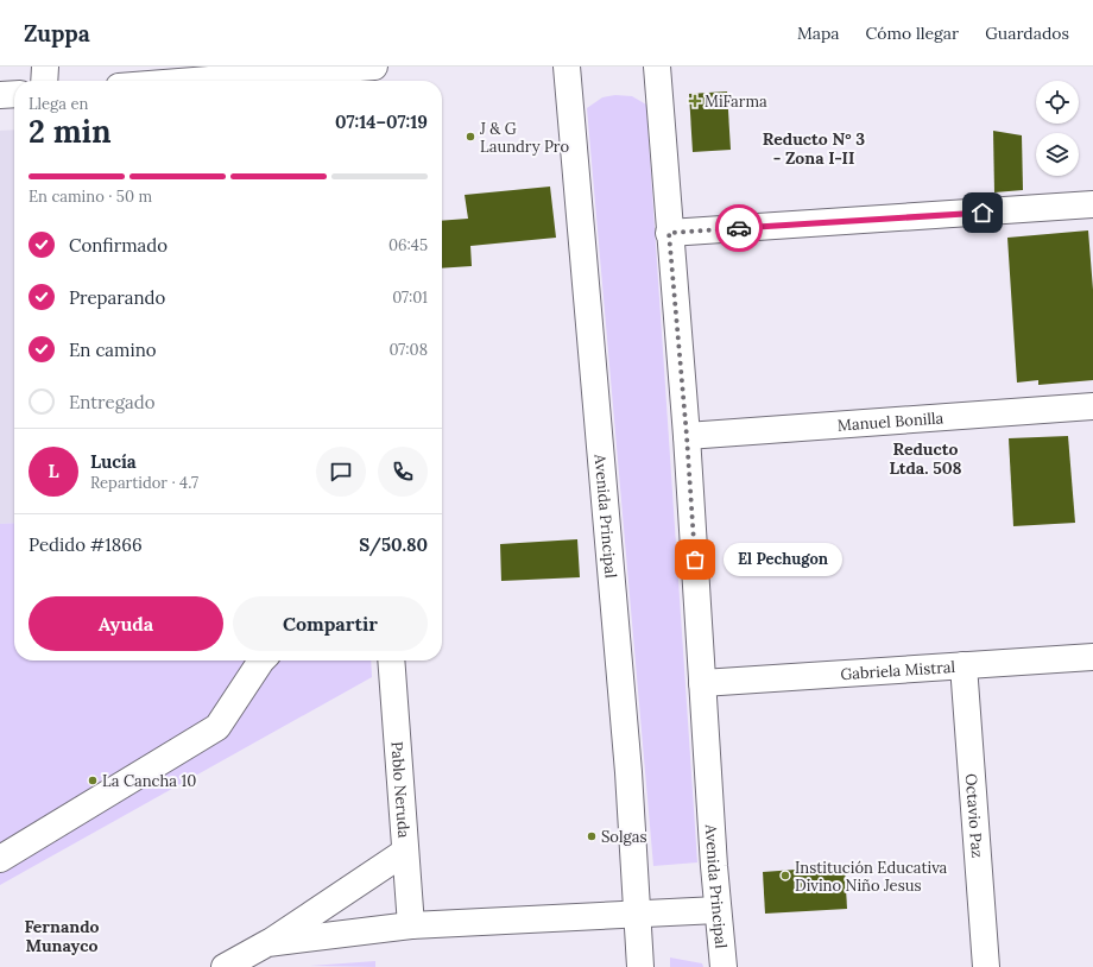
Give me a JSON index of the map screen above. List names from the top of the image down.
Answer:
{
  "streets": {
    "street": [
      "Manuel Bonilla",
      "Avenida Principal",
      "Gabriela Mistral",
      "Pablo Neruda",
      "Octavio Paz"
    ]
  },
  "crossings": [
    ["Manuel Bonilla", "Avenida Principal"],
    ["Avenida Principal", "Gabriela Mistral"],
    ["Gabriela Mistral", "Octavio Paz"]
  ],
  "districts": ["Reducto N° 3 - Zona I-II", "Reducto Ltda. 508", "Fernando Munayco"],
  "places": {
    "health": ["MiFarma"],
    "other": [
      "J & G Laundry Pro",
      "El Pechugon",
      "La Cancha 10",
      "Solgas",
      "Institución Educativa Divino Niño Jesus"
    ]
  },
  "page": {
    "header": "Zuppa",
    "nav": ["Mapa", "Cómo llegar", "Guardados"],
    "heading": ["2 min", "Llega en", "07:14–07:19"],
    "panel": [
      "Lucía",
      "Repartidor · 4.7",
      "Pedido #1866",
      "S/50.80"
    ],
    "bar": "En camino · 50 m",
    "list": [
      ["Confirmado", "06:45"],
      ["Preparando", "07:01"],
      ["En camino", "07:08"],
      "Entregado"
    ],
    "round": "L",
    "bubble": "El Pechugon",
    "buttons": ["Ayuda", "Compartir"]
  }
}
